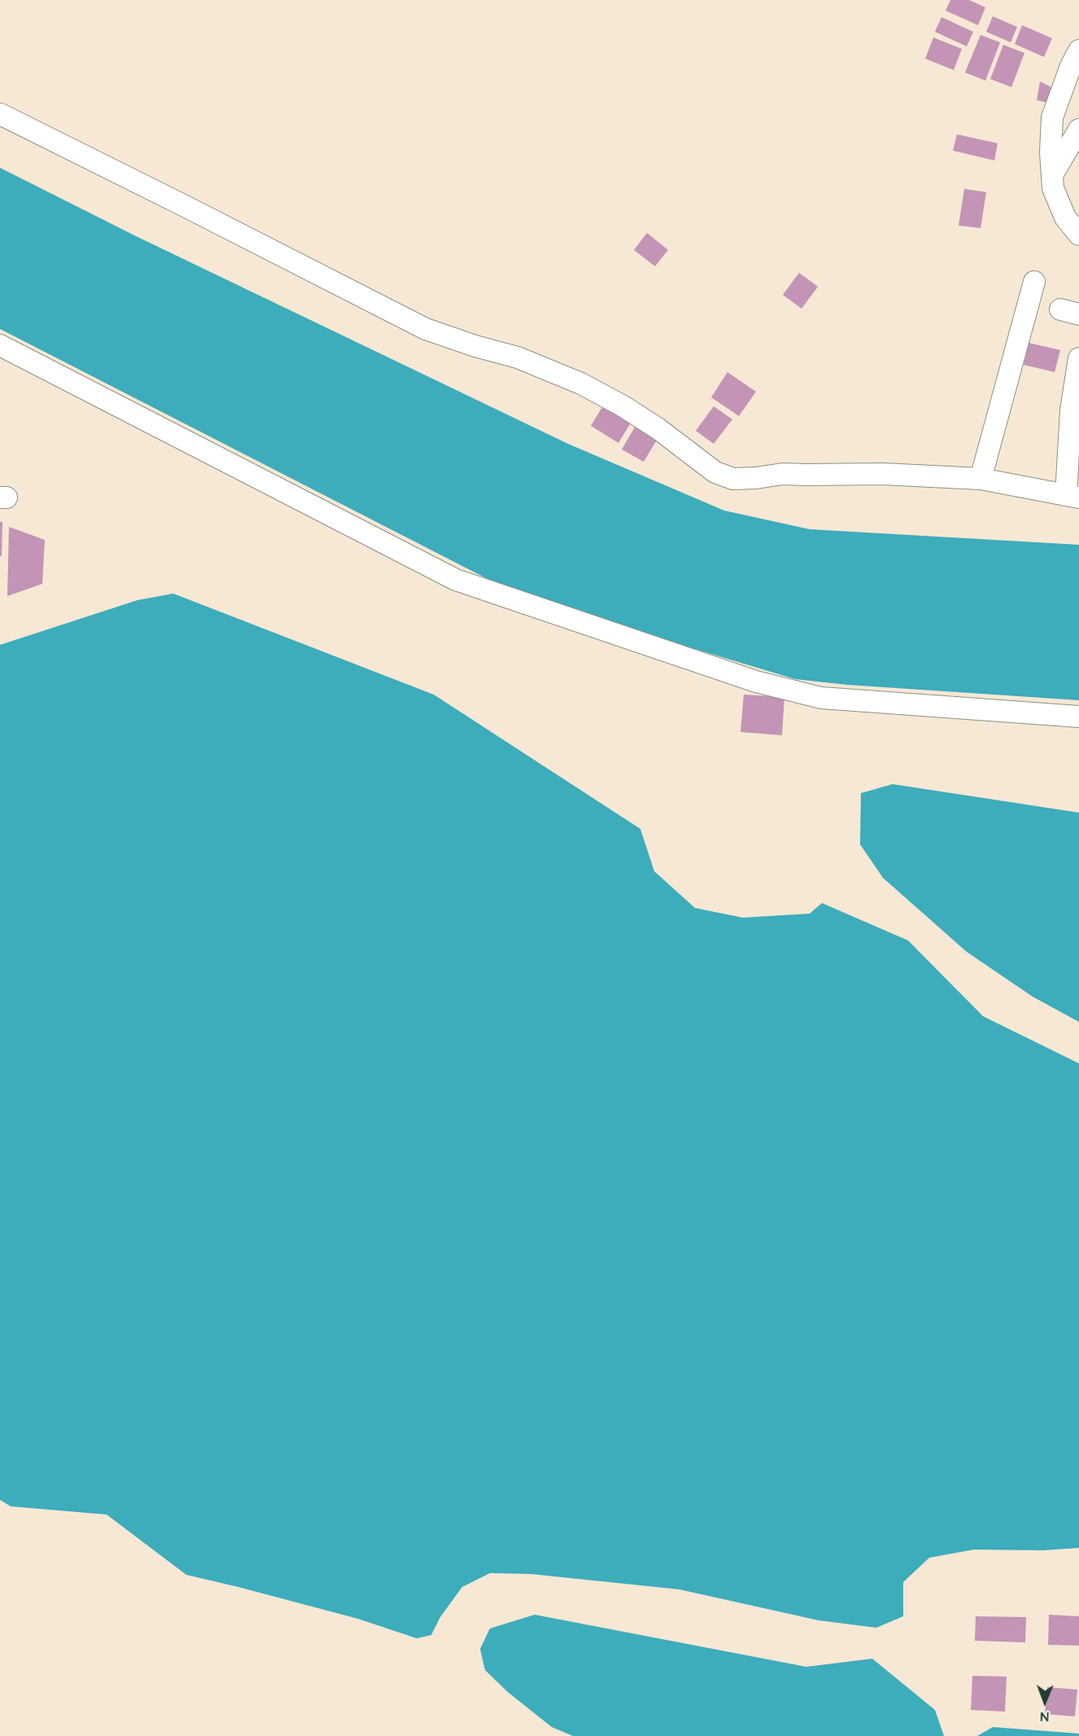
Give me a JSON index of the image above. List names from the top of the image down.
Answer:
{
  "north": "bottom"
}
